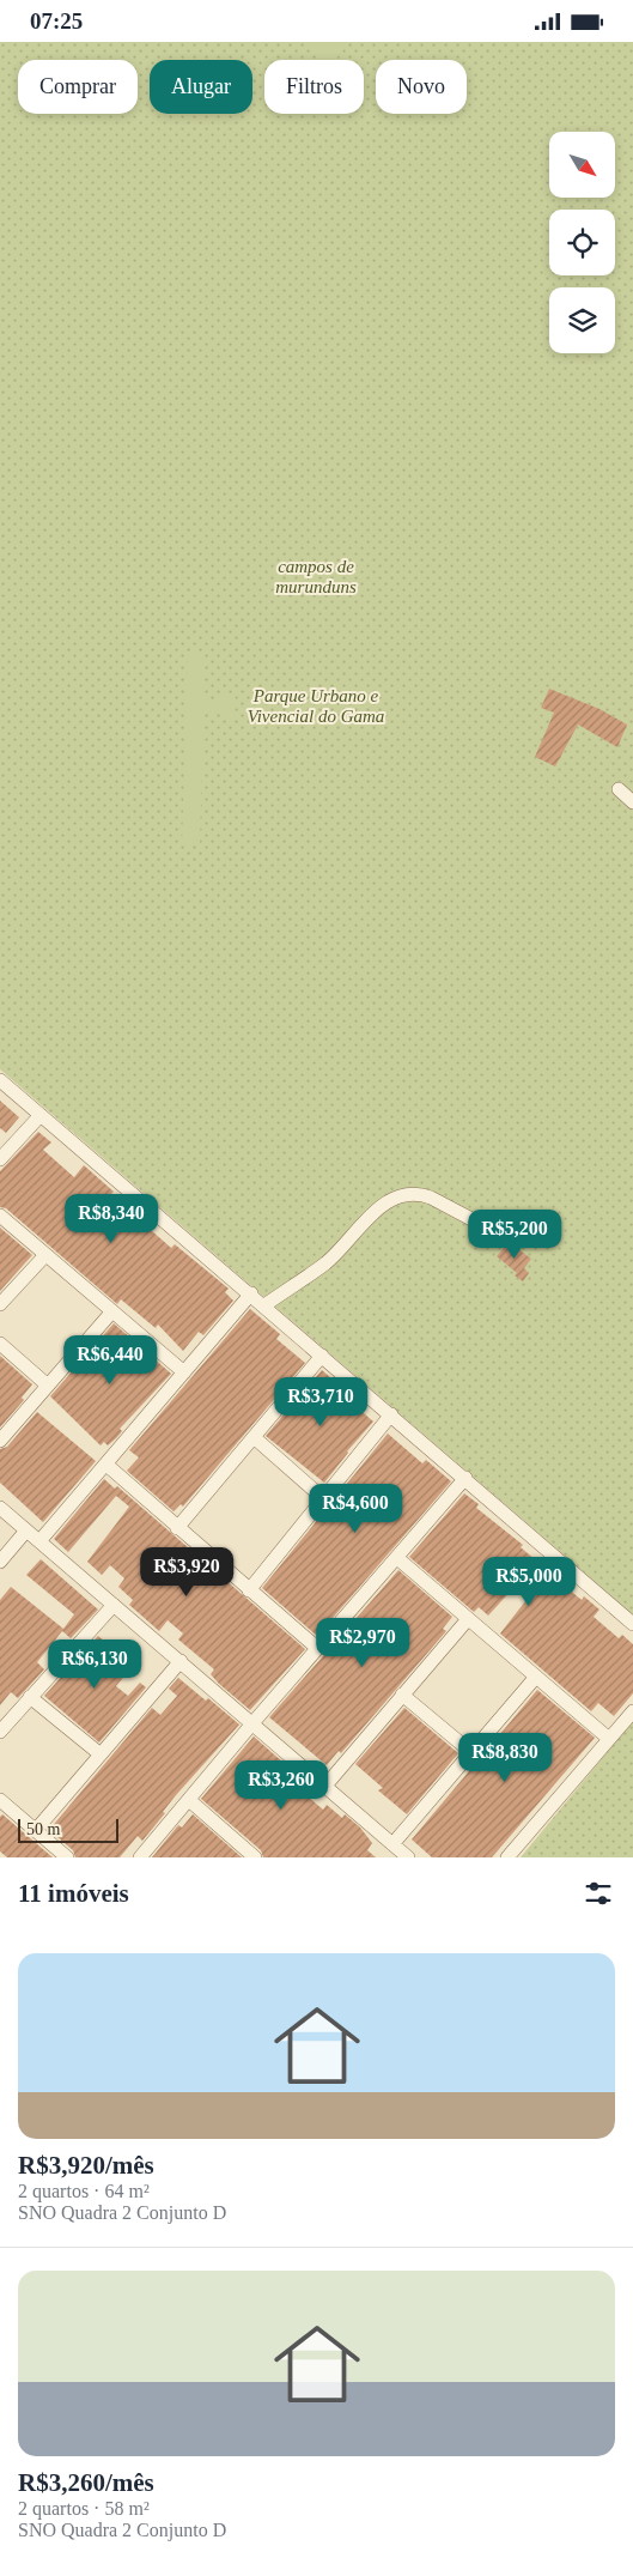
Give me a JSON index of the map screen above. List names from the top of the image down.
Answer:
{
  "parks": ["campos de murunduns", "Parque Urbano e Vivencial do Gama"],
  "scale_bar": "50 m",
  "north": "bottom right",
  "page": {
    "status": "07:25",
    "chip": [
      "Comprar",
      "Alugar",
      "Filtros",
      "Novo"
    ],
    "price": [
      "R$8,340",
      "R$5,200",
      "R$6,440",
      "R$3,710",
      "R$4,600",
      "R$3,920",
      "R$5,000",
      "R$2,970",
      "R$6,130",
      "R$8,830",
      "R$3,260"
    ],
    "scale": "50 m",
    "heading": "11 imóveis",
    "list": [
      {
        "name": "R$3,920/mês",
        "note": "2 quartos · 64 m² · SNO Quadra 2 Conjunto D"
      },
      {
        "name": "R$3,260/mês",
        "note": "2 quartos · 58 m² · SNO Quadra 2 Conjunto D"
      }
    ]
  }
}
